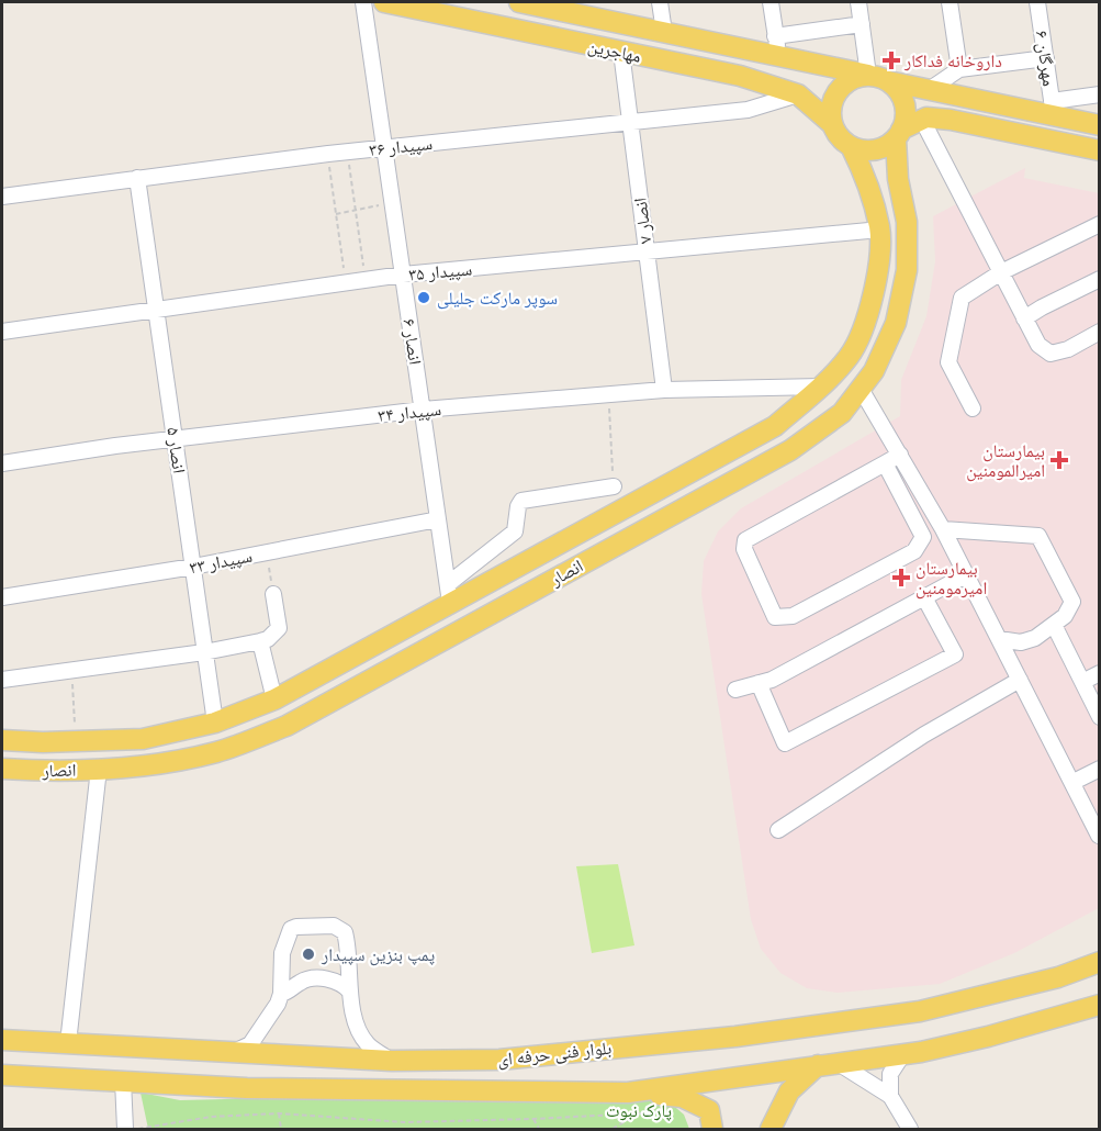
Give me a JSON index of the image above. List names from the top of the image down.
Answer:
{
  "streets": {
    "main road": ["مهاجرین", "انصار", "بلوار فنی حرفه ای"],
    "street": [
      "مهرگان ۶",
      "سپیدار ۳۶",
      "انصار ۷",
      "سپیدار ۳۵",
      "انصار ۶",
      "سپیدار ۳۴",
      "انصار ۵",
      "سپیدار ۳۳"
    ]
  },
  "crossings": [
    ["مهاجرین", "سپیدار ۳۶"],
    ["مهاجرین", "انصار ۷"],
    ["مهاجرین", "انصار"],
    ["سپیدار ۳۶", "انصار ۷"],
    ["سپیدار ۳۶", "انصار ۶"],
    ["سپیدار ۳۶", "انصار ۵"],
    ["انصار ۷", "سپیدار ۳۵"],
    ["انصار ۷", "سپیدار ۳۴"],
    ["سپیدار ۳۵", "انصار ۶"],
    ["سپیدار ۳۵", "انصار ۵"],
    ["سپیدار ۳۵", "انصار"],
    ["انصار ۶", "سپیدار ۳۴"],
    ["انصار ۶", "سپیدار ۳۳"],
    ["انصار ۶", "انصار"],
    ["سپیدار ۳۴", "انصار ۵"],
    ["سپیدار ۳۴", "انصار"],
    ["انصار ۵", "سپیدار ۳۳"],
    ["انصار ۵", "انصار"]
  ],
  "parks": ["پارک نبوت"],
  "places": {
    "health": ["داروخانه فداکار", "بیمارستان امیرالمومنین", "بیمارستان امیرمومنین"],
    "other": ["سوپر مارکت جلیلی", "پمپ بنزین سپیدار"]
  }
}
